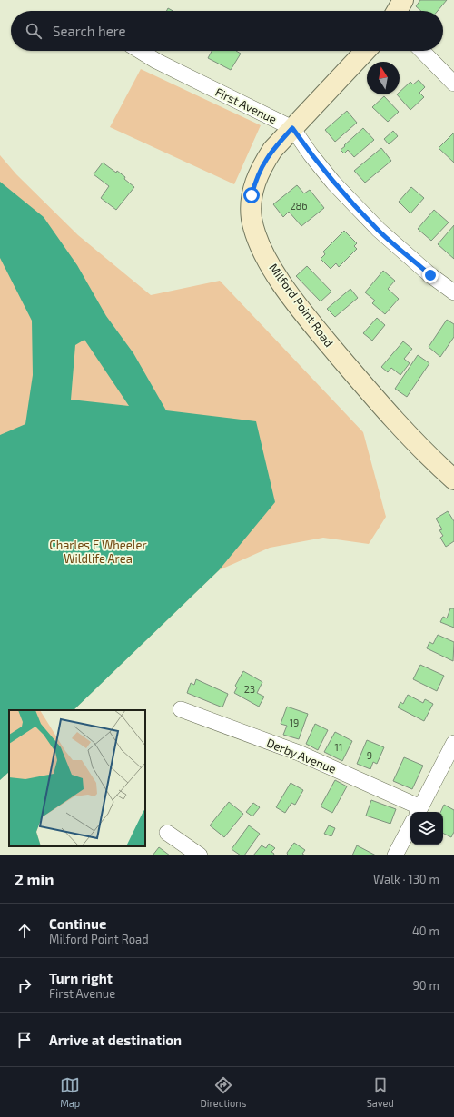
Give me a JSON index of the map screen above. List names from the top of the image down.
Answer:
{
  "streets": {
    "street": ["First Avenue", "Milford Point Road", "Derby Avenue"]
  },
  "crossings": [
    ["First Avenue", "Milford Point Road"]
  ],
  "parks": ["Charles E Wheeler Wildlife Area"],
  "house_numbers": [
    "286",
    "23",
    "19",
    "11",
    "9"
  ],
  "north": "top",
  "page": {
    "search": "Search here",
    "heading": ["2 min", "Walk · 130 m"],
    "list": [
      ["Continue", "Milford Point Road", "40 m"],
      ["Turn right", "First Avenue", "90 m"],
      "Arrive at destination"
    ],
    "nav": ["Map", "Directions", "Saved"]
  }
}
